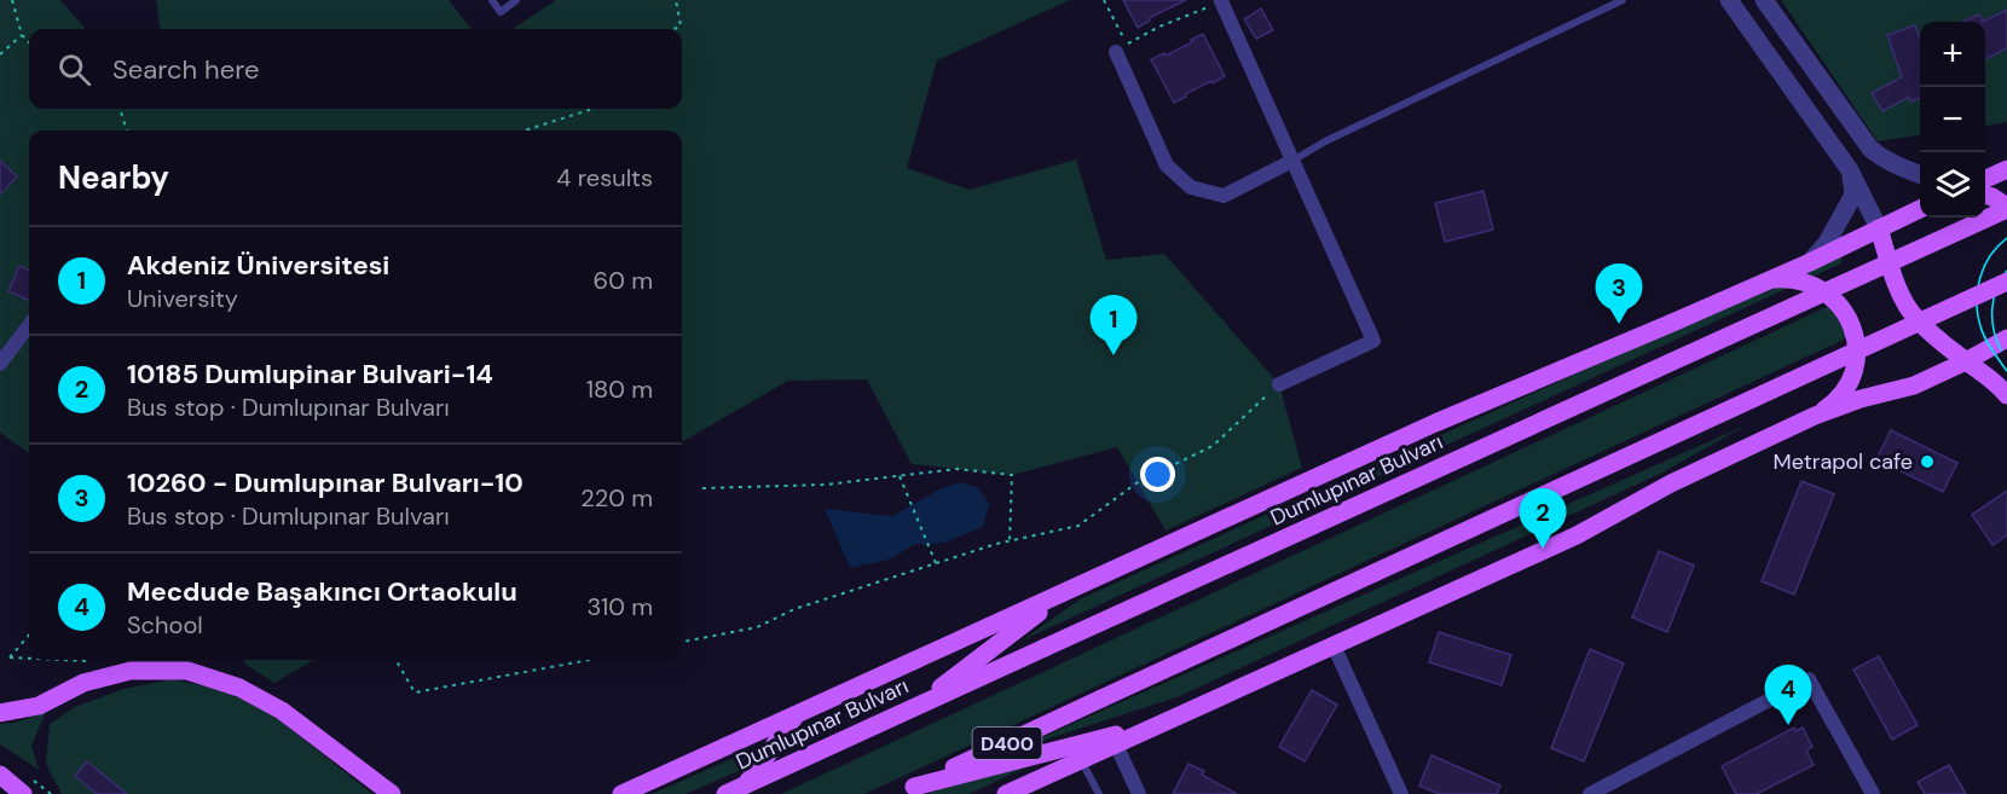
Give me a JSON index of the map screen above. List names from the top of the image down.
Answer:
{
  "streets": {
    "main road": ["Dumlupınar Bulvarı", "D400"]
  },
  "places": ["Metrapol cafe"],
  "page": {
    "map_buttons": ["+", "−"],
    "search": "Search here",
    "heading": ["Nearby", "4 results"],
    "list": [
      {
        "mark": "1",
        "name": "Akdeniz Üniversitesi",
        "note": "University",
        "value": "60 m"
      },
      {
        "mark": "2",
        "name": "10185 Dumlupinar Bulvari-14",
        "note": "Bus stop · Dumlupınar Bulvarı",
        "value": "180 m"
      },
      {
        "mark": "3",
        "name": "10260 - Dumlupınar Bulvarı-10",
        "note": "Bus stop · Dumlupınar Bulvarı",
        "value": "220 m"
      },
      {
        "mark": "4",
        "name": "Mecdude Başakıncı Ortaokulu",
        "note": "School",
        "value": "310 m"
      }
    ],
    "pins": [
      "3",
      "1",
      "2",
      "4"
    ]
  }
}
